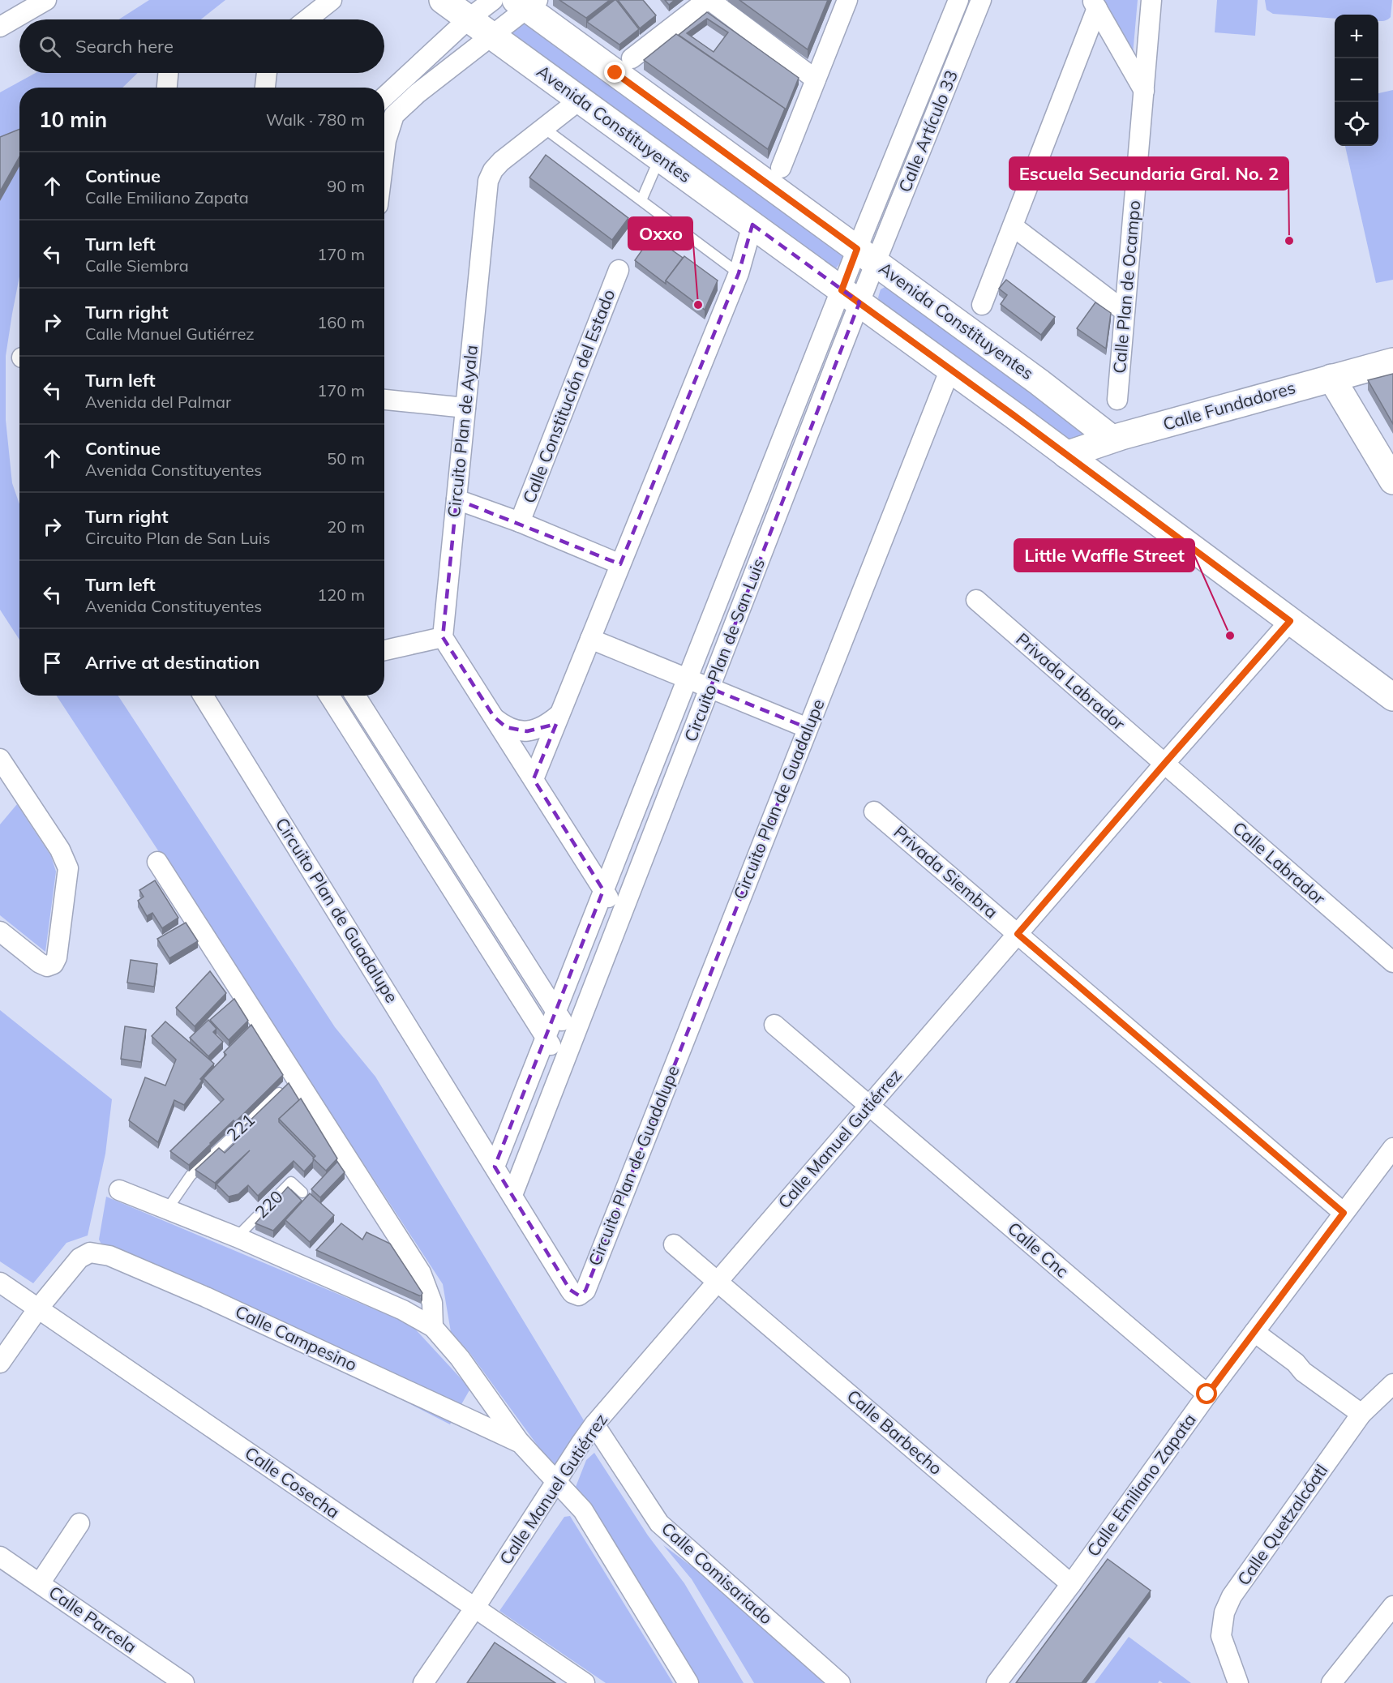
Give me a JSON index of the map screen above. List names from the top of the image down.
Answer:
{
  "streets": {
    "main road": ["Avenida Constituyentes", "Calle Fundadores"],
    "street": [
      "Calle Artículo 33",
      "Calle Plan de Ocampo",
      "Calle Constitución del Estado",
      "Circuito Plan de Ayala",
      "Circuito Plan de San Luis",
      "Privada Labrador",
      "Circuito Plan de Guadalupe",
      "Calle Labrador",
      "Privada Siembra",
      "Calle Manuel Gutiérrez",
      "Calle Cnc",
      "Calle Campesino",
      "Calle Barbecho",
      "Calle Cosecha",
      "Calle Emiliano Zapata",
      "Calle Quetzalcóatl",
      "Calle Comisariado",
      "Calle Parcela"
    ],
    "lane": ["221", "220"]
  },
  "crossings": [
    ["Avenida Constituyentes", "Calle Artículo 33"],
    ["Avenida Constituyentes", "Calle Fundadores"],
    ["Avenida Constituyentes", "Circuito Plan de Ayala"],
    ["Avenida Constituyentes", "Circuito Plan de San Luis"],
    ["Avenida Constituyentes", "Circuito Plan de Guadalupe"],
    ["Avenida Constituyentes", "Calle Manuel Gutiérrez"],
    ["Calle Artículo 33", "Circuito Plan de San Luis"],
    ["Circuito Plan de San Luis", "Circuito Plan de Guadalupe"],
    ["Privada Labrador", "Calle Labrador"],
    ["Privada Labrador", "Calle Manuel Gutiérrez"],
    ["Calle Labrador", "Calle Manuel Gutiérrez"],
    ["Privada Siembra", "Calle Manuel Gutiérrez"],
    ["Privada Siembra", "Calle Emiliano Zapata"],
    ["Calle Manuel Gutiérrez", "Calle Cnc"],
    ["Calle Manuel Gutiérrez", "Calle Campesino"],
    ["Calle Manuel Gutiérrez", "Calle Barbecho"],
    ["Calle Manuel Gutiérrez", "Calle Cosecha"],
    ["Calle Manuel Gutiérrez", "Calle Comisariado"],
    ["Calle Cnc", "Calle Emiliano Zapata"],
    ["Calle Campesino", "Calle Cosecha"],
    ["Calle Barbecho", "Calle Emiliano Zapata"]
  ],
  "places": ["Escuela Secundaria Gral. No. 2", "Oxxo", "Little Waffle Street"],
  "page": {
    "map_buttons": ["+", "−"],
    "search": "Search here",
    "heading": ["10 min", "Walk · 780 m"],
    "list": [
      ["Continue", "Calle Emiliano Zapata", "90 m"],
      ["Turn left", "Calle Siembra", "170 m"],
      ["Turn right", "Calle Manuel Gutiérrez", "160 m"],
      ["Turn left", "Avenida del Palmar", "170 m"],
      ["Continue", "Avenida Constituyentes", "50 m"],
      ["Turn right", "Circuito Plan de San Luis", "20 m"],
      ["Turn left", "Avenida Constituyentes", "120 m"],
      "Arrive at destination"
    ]
  }
}
